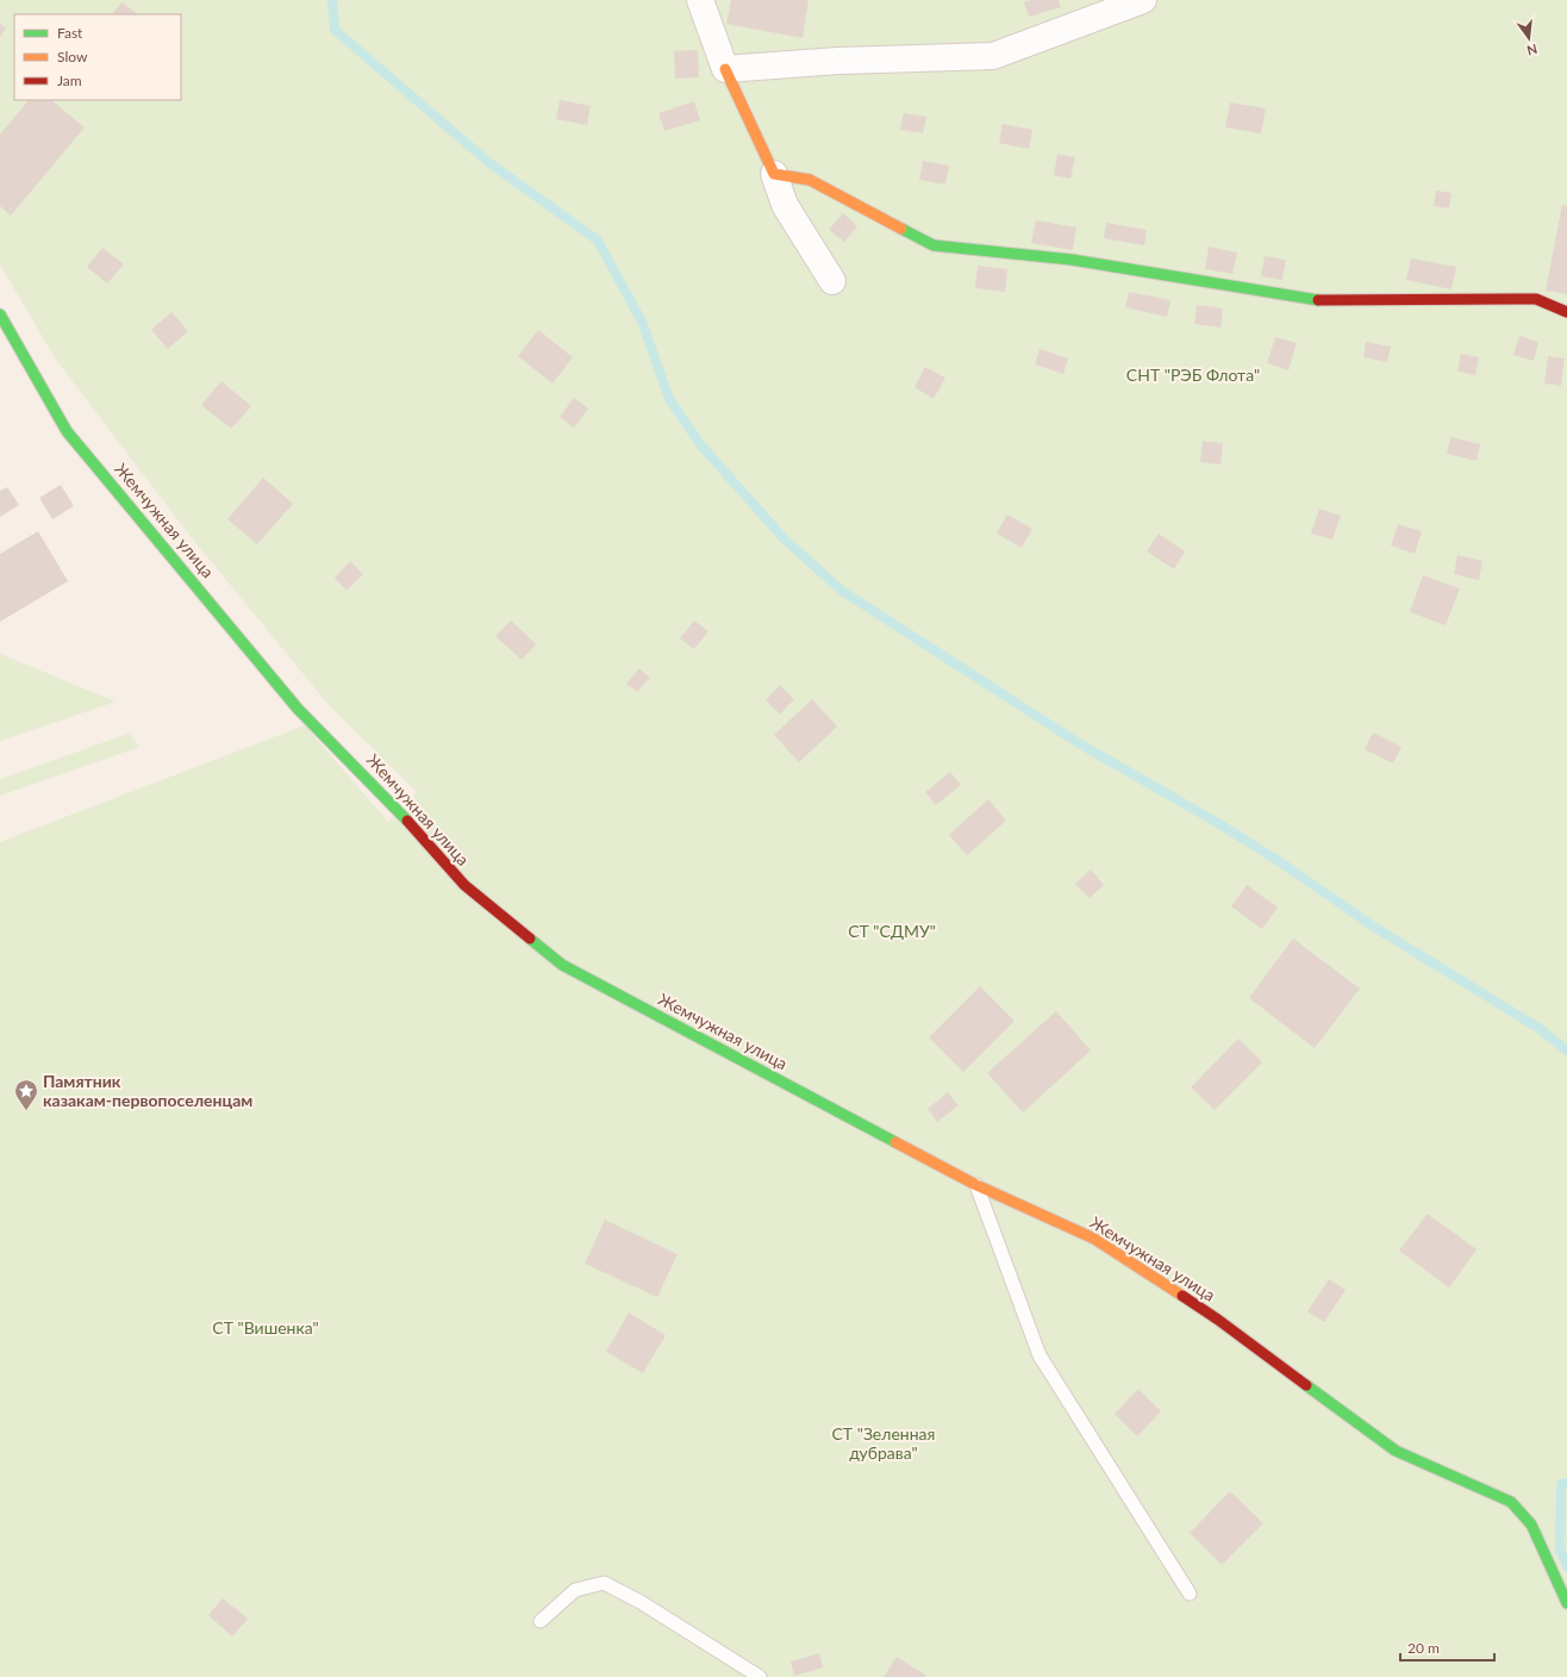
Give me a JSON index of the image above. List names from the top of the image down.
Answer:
{
  "streets": {
    "street": ["Жемчужная улица"]
  },
  "parks": [
    "СНТ \"РЭБ Флота\"",
    "СТ \"СДМУ\"",
    "СТ \"Вишенка\"",
    "СТ \"Зеленная дубрава\""
  ],
  "places": {
    "place": ["Памятник казакам-первопоселенцам"]
  },
  "legend": ["Fast", "Slow", "Jam"],
  "scale_bar": "20 m",
  "north": "bottom"
}
